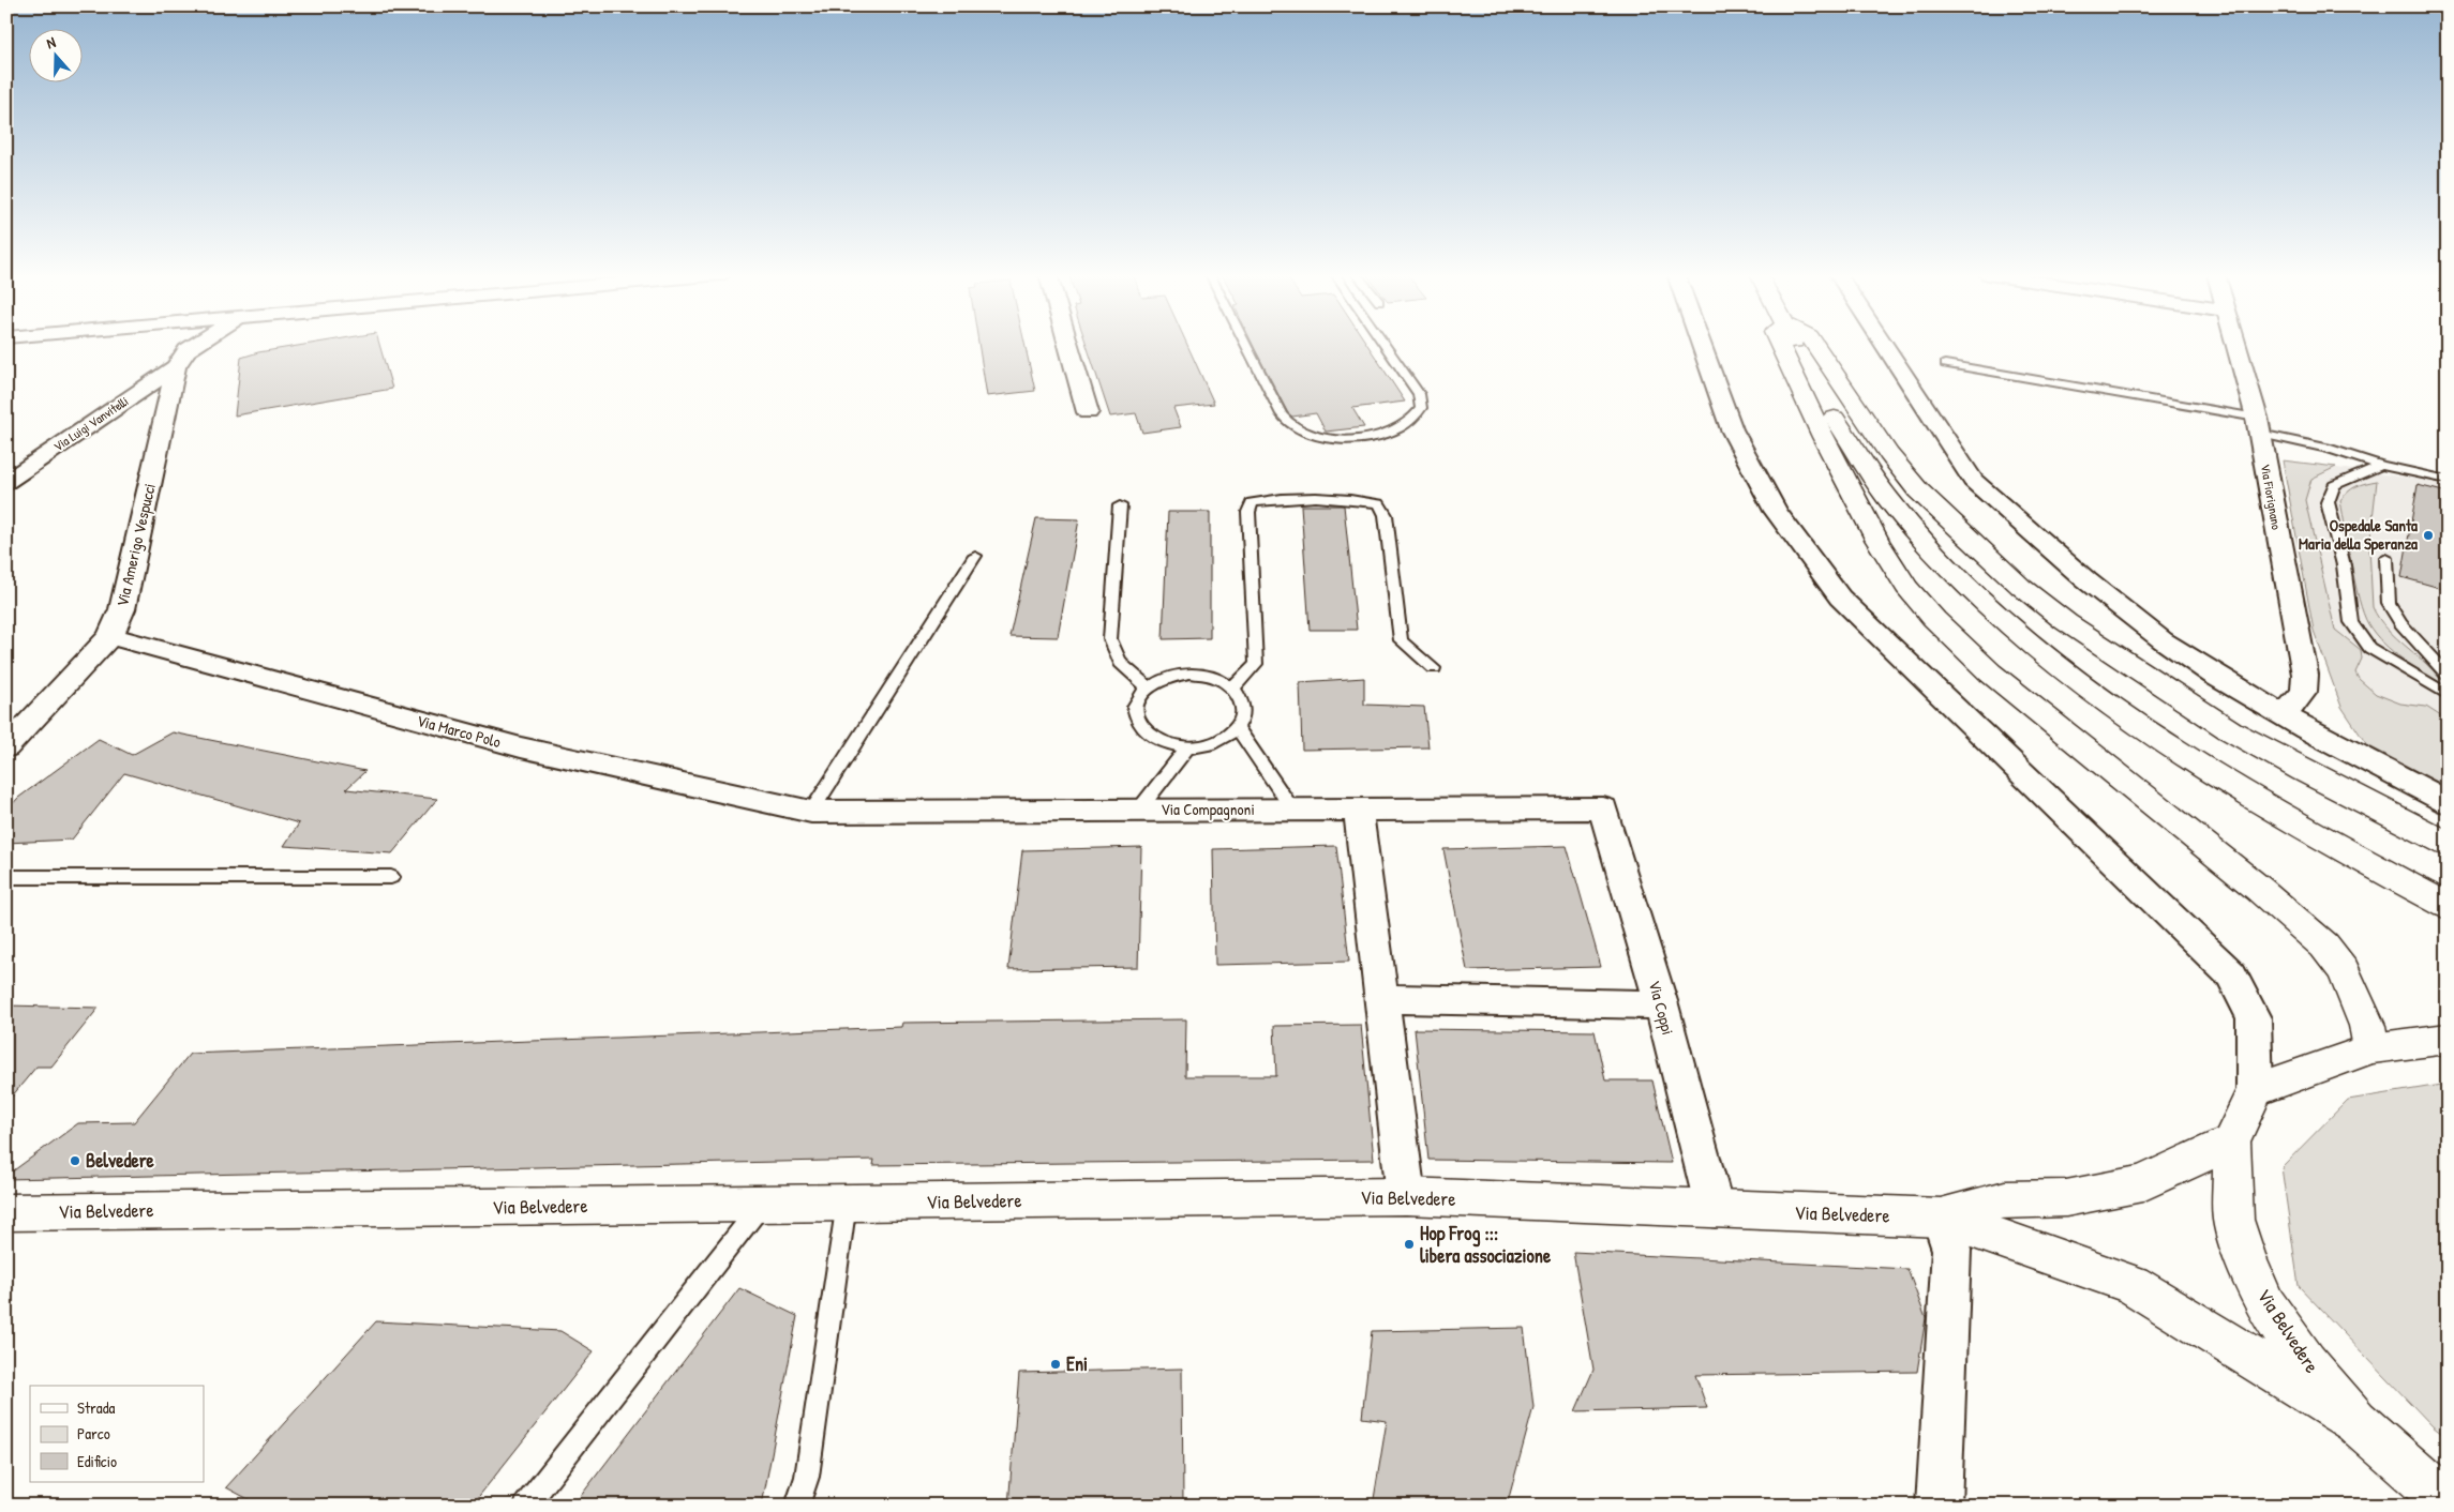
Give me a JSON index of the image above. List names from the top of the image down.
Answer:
{
  "streets": {
    "main road": ["Via Belvedere"],
    "street": [
      "Via Luigi Vanvitelli",
      "Via Fiorignano",
      "Via Amerigo Vespucci",
      "Via Marco Polo",
      "Via Compagnoni",
      "Via Coppi"
    ]
  },
  "crossings": [
    ["Via Luigi Vanvitelli", "Via Amerigo Vespucci"],
    ["Via Amerigo Vespucci", "Via Marco Polo"],
    ["Via Marco Polo", "Via Compagnoni"],
    ["Via Compagnoni", "Via Coppi"],
    ["Via Coppi", "Via Belvedere"]
  ],
  "places": [
    "Ospedale Santa Maria della Speranza",
    "Belvedere",
    "Hop Frog ::: libera associazione",
    "Eni"
  ],
  "legend": ["Strada", "Parco", "Edificio"],
  "north": "top"
}
